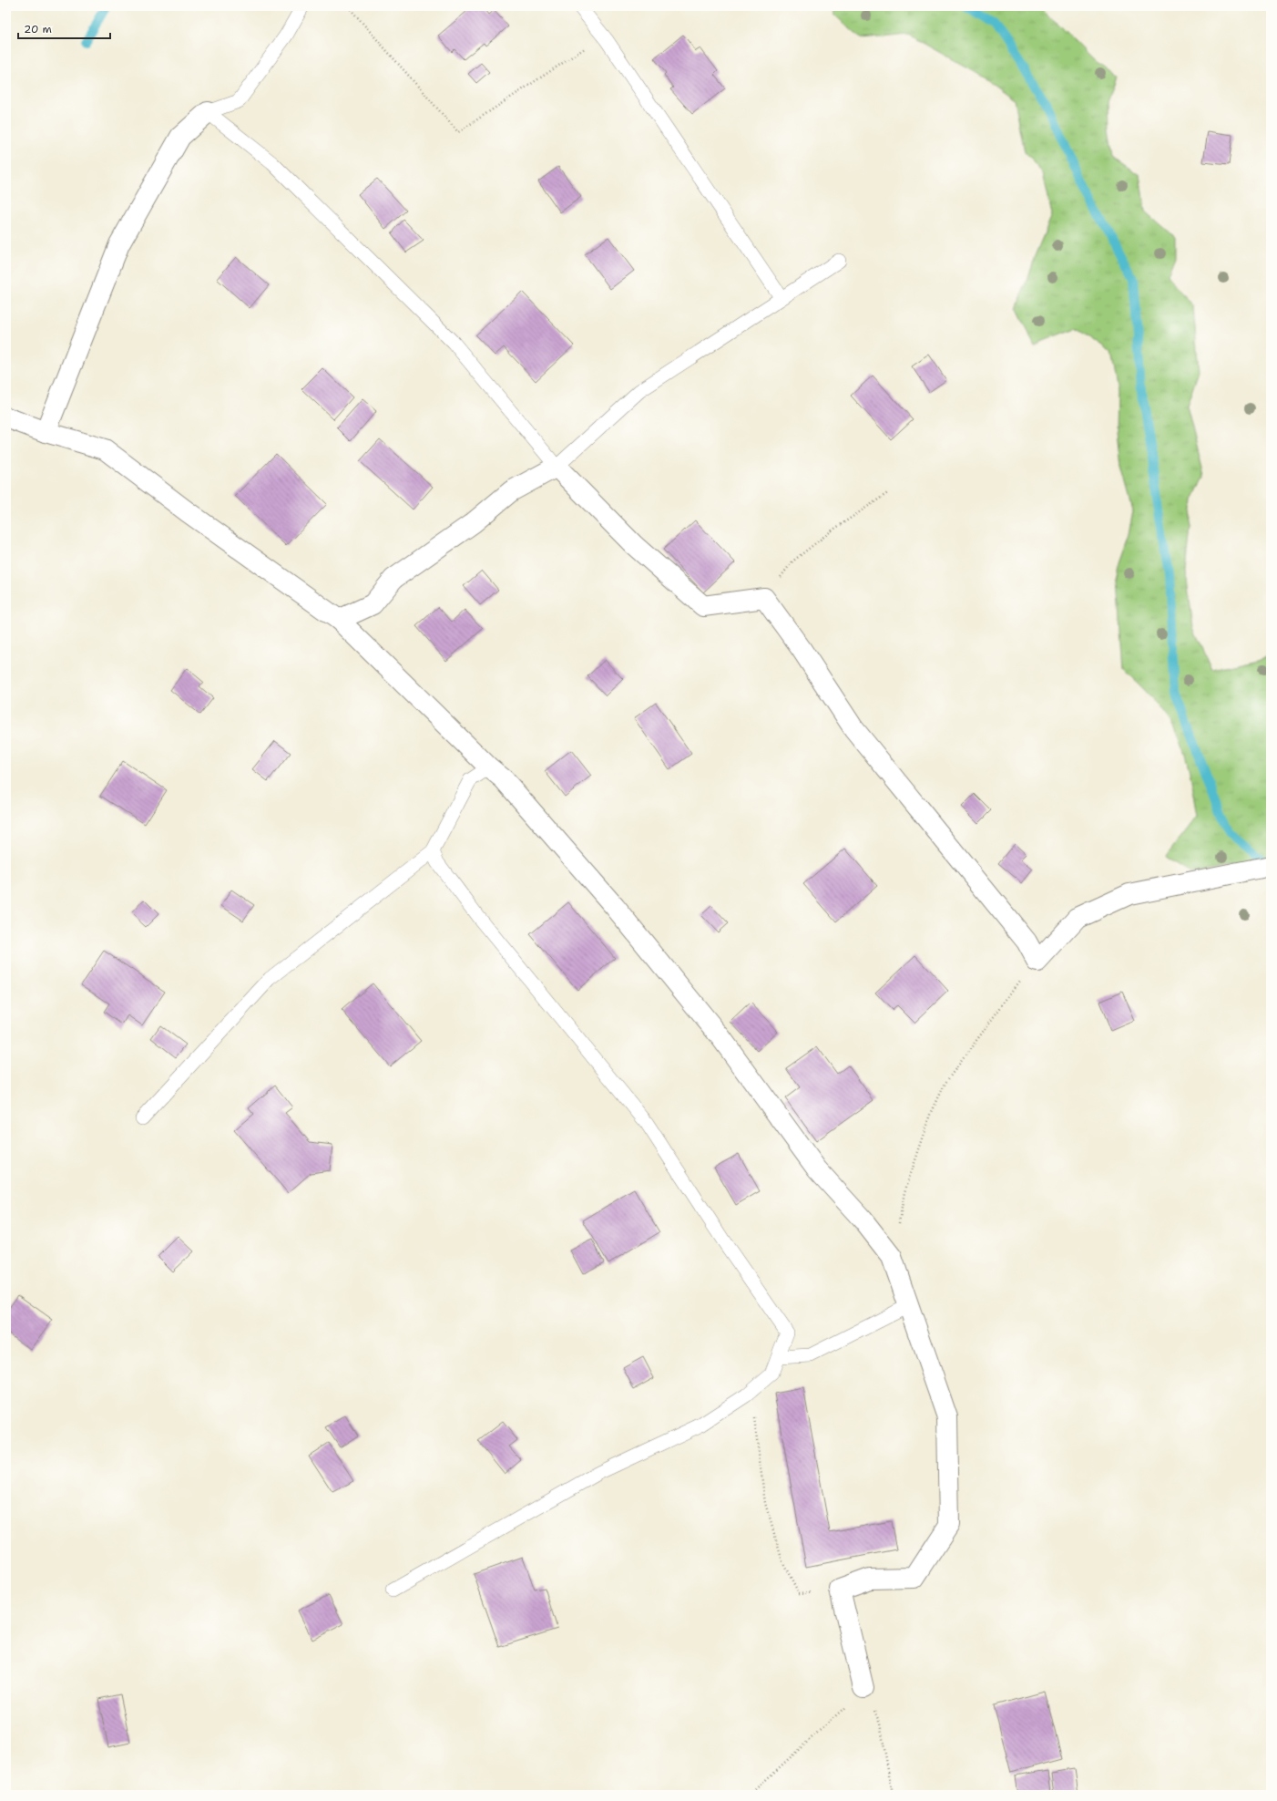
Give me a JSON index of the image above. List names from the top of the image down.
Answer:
{
  "scale_bar": "20 m"
}
